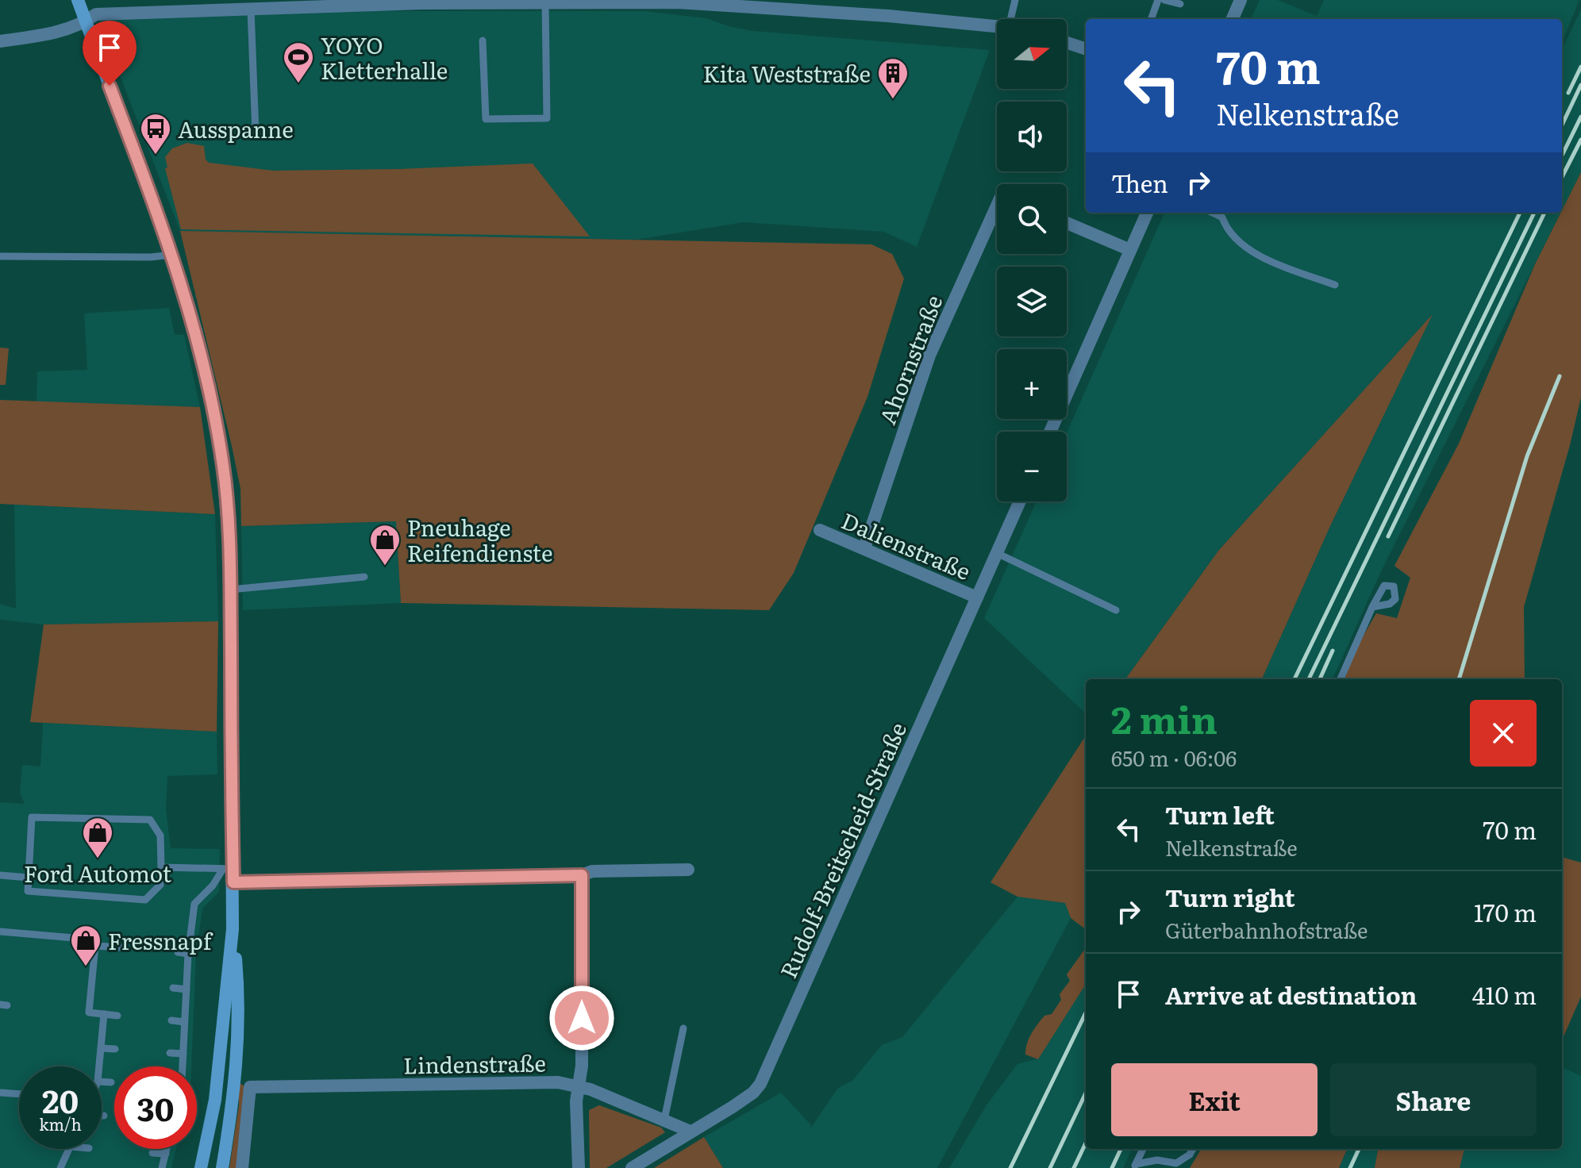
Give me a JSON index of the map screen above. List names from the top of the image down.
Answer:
{
  "streets": {
    "street": [
      "Ahornstraße",
      "Dalienstraße",
      "Rudolf-Breitscheid-Straße",
      "Lindenstraße"
    ]
  },
  "crossings": [
    ["Ahornstraße", "Dalienstraße"],
    ["Dalienstraße", "Rudolf-Breitscheid-Straße"],
    ["Rudolf-Breitscheid-Straße", "Lindenstraße"]
  ],
  "places": {
    "sports": ["YOYO Kletterhalle"],
    "building": ["Kita Weststraße"],
    "bus stop": ["Ausspanne"],
    "shop": ["Pneuhage Reifendienste", "Ford Automot", "Fressnapf"]
  },
  "north": "right",
  "page": {
    "map_buttons": ["+", "−"],
    "turn": ["70 m", "Nelkenstraße"],
    "then": "Then",
    "heading": ["2 min", "650 m · 06:06"],
    "list": [
      {
        "name": "Turn left",
        "note": "Nelkenstraße",
        "value": "70 m"
      },
      {
        "name": "Turn right",
        "note": "Güterbahnhofstraße",
        "value": "170 m"
      },
      {
        "name": "Arrive at destination",
        "value": "410 m"
      }
    ],
    "buttons": ["Exit", "Share"],
    "speed": "20 km/h",
    "limit": "30"
  }
}
